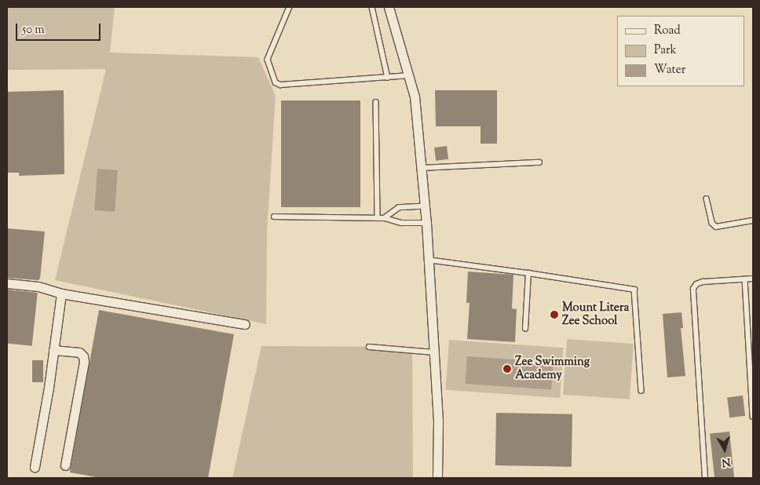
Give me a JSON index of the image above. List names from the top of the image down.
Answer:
{
  "places": ["Mount Litera Zee School", "Zee Swimming Academy"],
  "legend": ["Road", "Park", "Water"],
  "scale_bar": "50 m",
  "north": "bottom"
}
